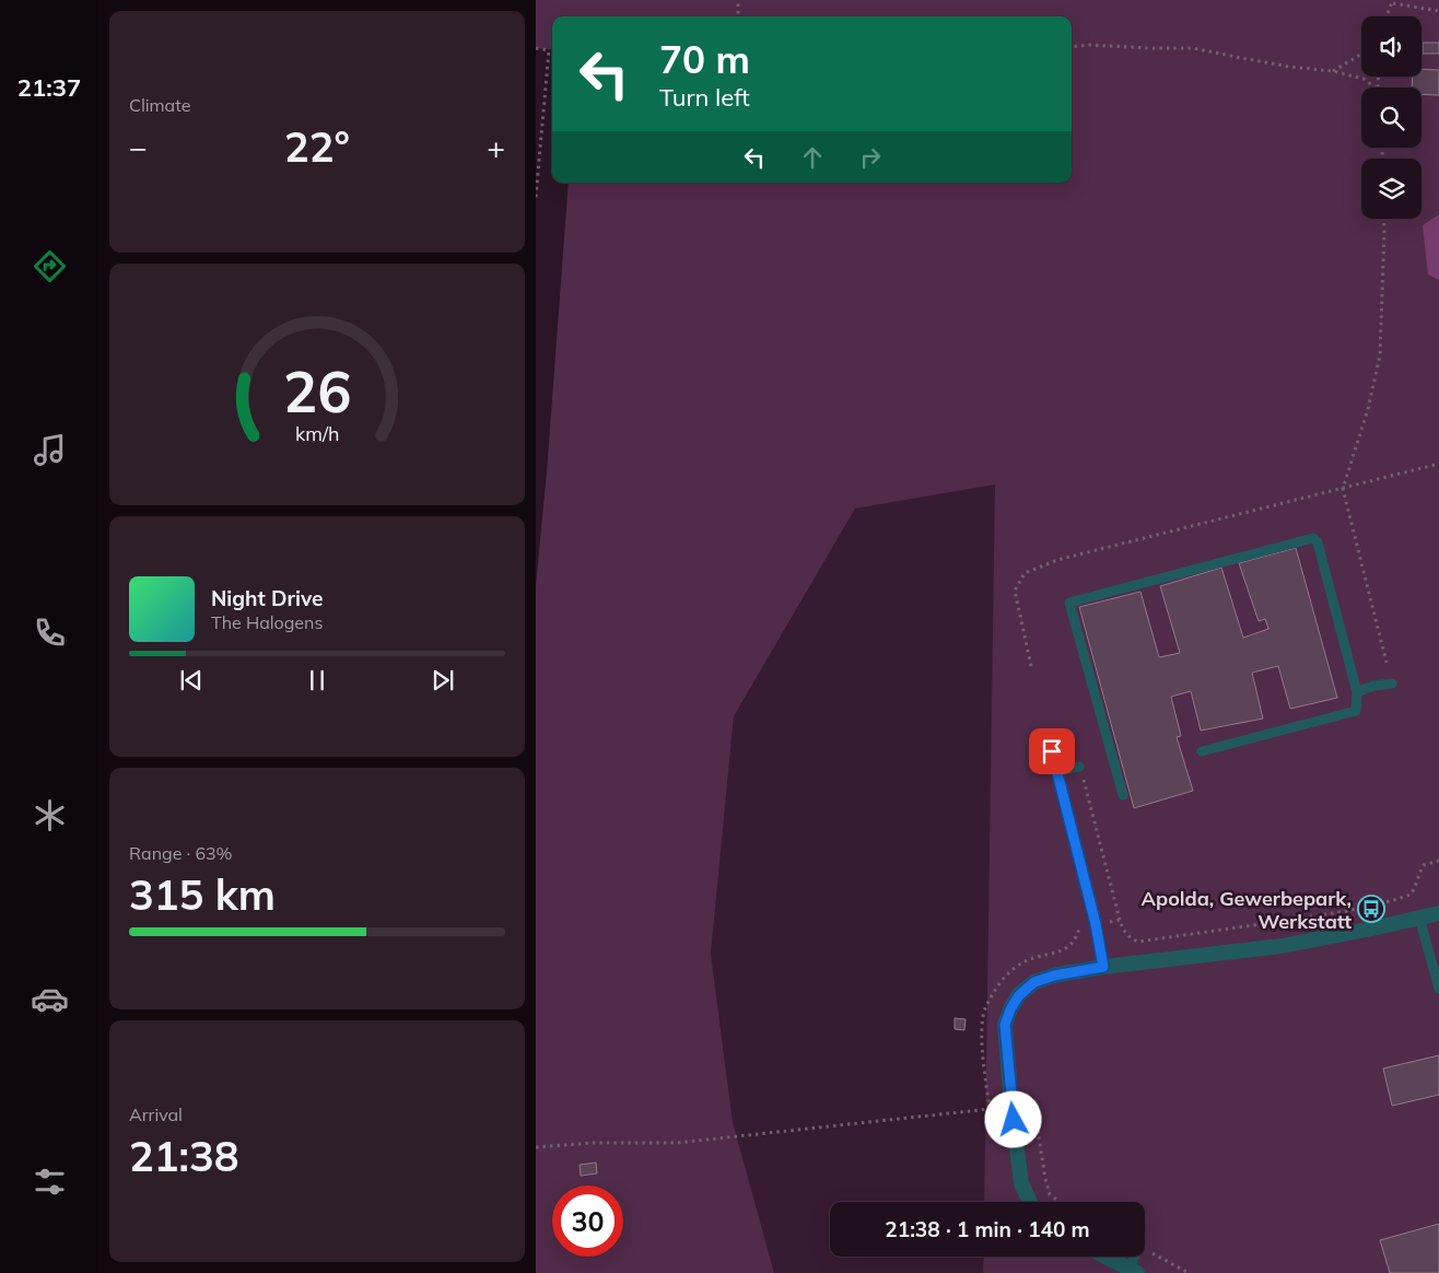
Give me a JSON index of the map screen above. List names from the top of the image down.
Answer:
{
  "places": {
    "bus stop": ["Apolda, Gewerbepark, Werkstatt"]
  },
  "page": {
    "tabs": "21:37",
    "tile": [
      "Climate",
      ["Range · 63%", "315 km"],
      ["Arrival", "21:38"]
    ],
    "turn": ["70 m", "Turn left"],
    "heat": ["−", "22°", "+"],
    "song": ["Night Drive", "The Halogens"],
    "limit": "30",
    "trip": "21:38 · 1 min · 140 m",
    "gauge": ["26", "km/h"]
  }
}
